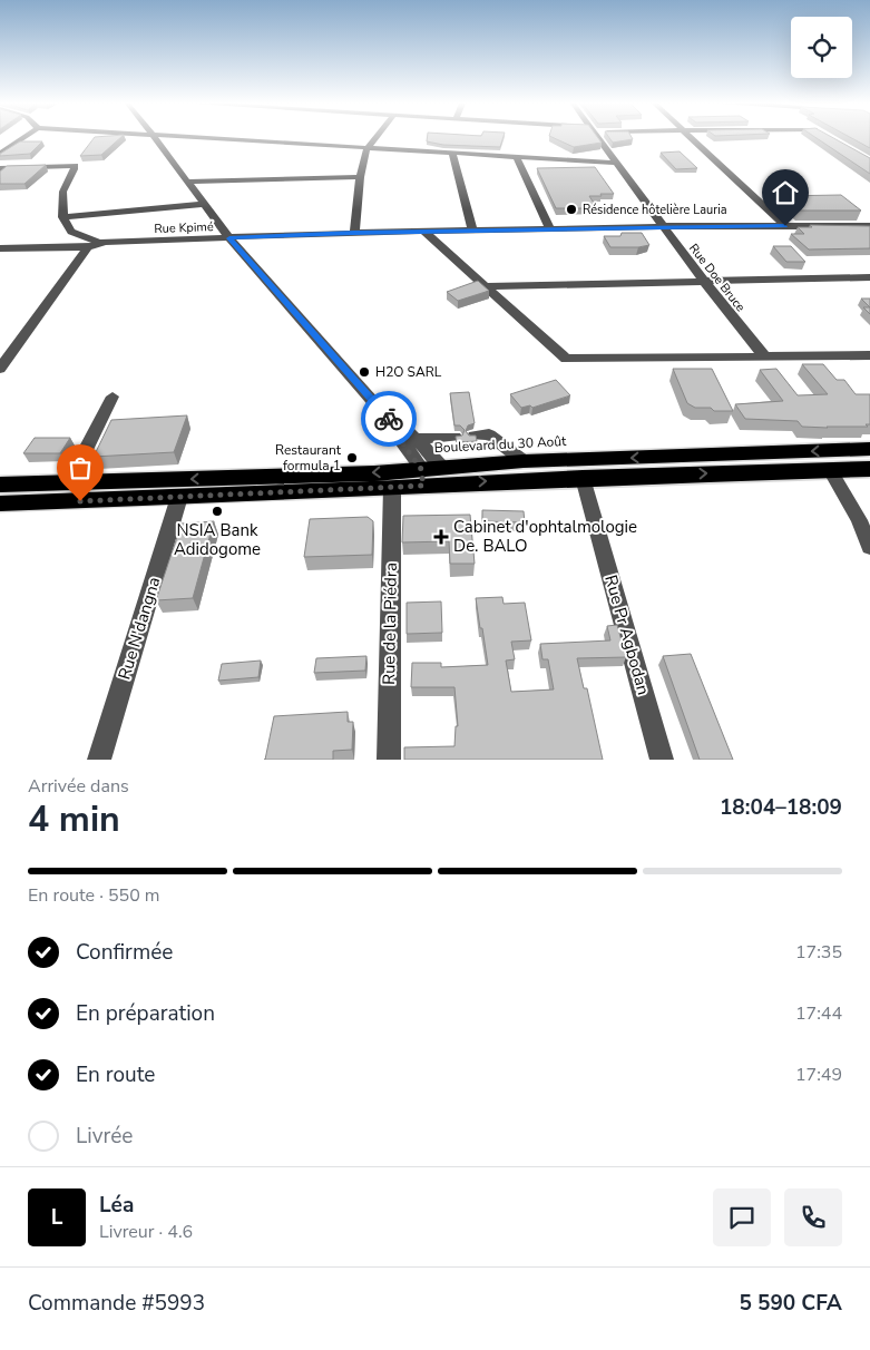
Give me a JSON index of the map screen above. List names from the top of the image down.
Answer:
{
  "streets": {
    "highway": ["Boulevard du 30 Août"],
    "street": [
      "Rue Kpimé",
      "Rue Doe Bruce",
      "Rue de la Piédra",
      "Rue N'dangna",
      "Rue Pr Agbodan"
    ]
  },
  "crossings": [
    ["Rue Kpimé", "Rue Doe Bruce"],
    ["Boulevard du 30 Août", "Rue de la Piédra"],
    ["Boulevard du 30 Août", "Rue N'dangna"],
    ["Boulevard du 30 Août", "Rue Pr Agbodan"]
  ],
  "places": {
    "other": [
      "Résidence hôtelière Lauria",
      "H2O SARL",
      "Restaurant formula 1",
      "NSIA Bank Adidogome"
    ],
    "health": ["Cabinet d'ophtalmologie De. BALO"]
  },
  "page": {
    "heading": ["4 min", "Arrivée dans", "18:04–18:09"],
    "panel": [
      "Léa",
      "Livreur · 4.6",
      "Commande #5993",
      "5 590 CFA"
    ],
    "bar": "En route · 550 m",
    "list": [
      ["Confirmée", "17:35"],
      ["En préparation", "17:44"],
      ["En route", "17:49"],
      "Livrée"
    ],
    "round": "L"
  }
}
